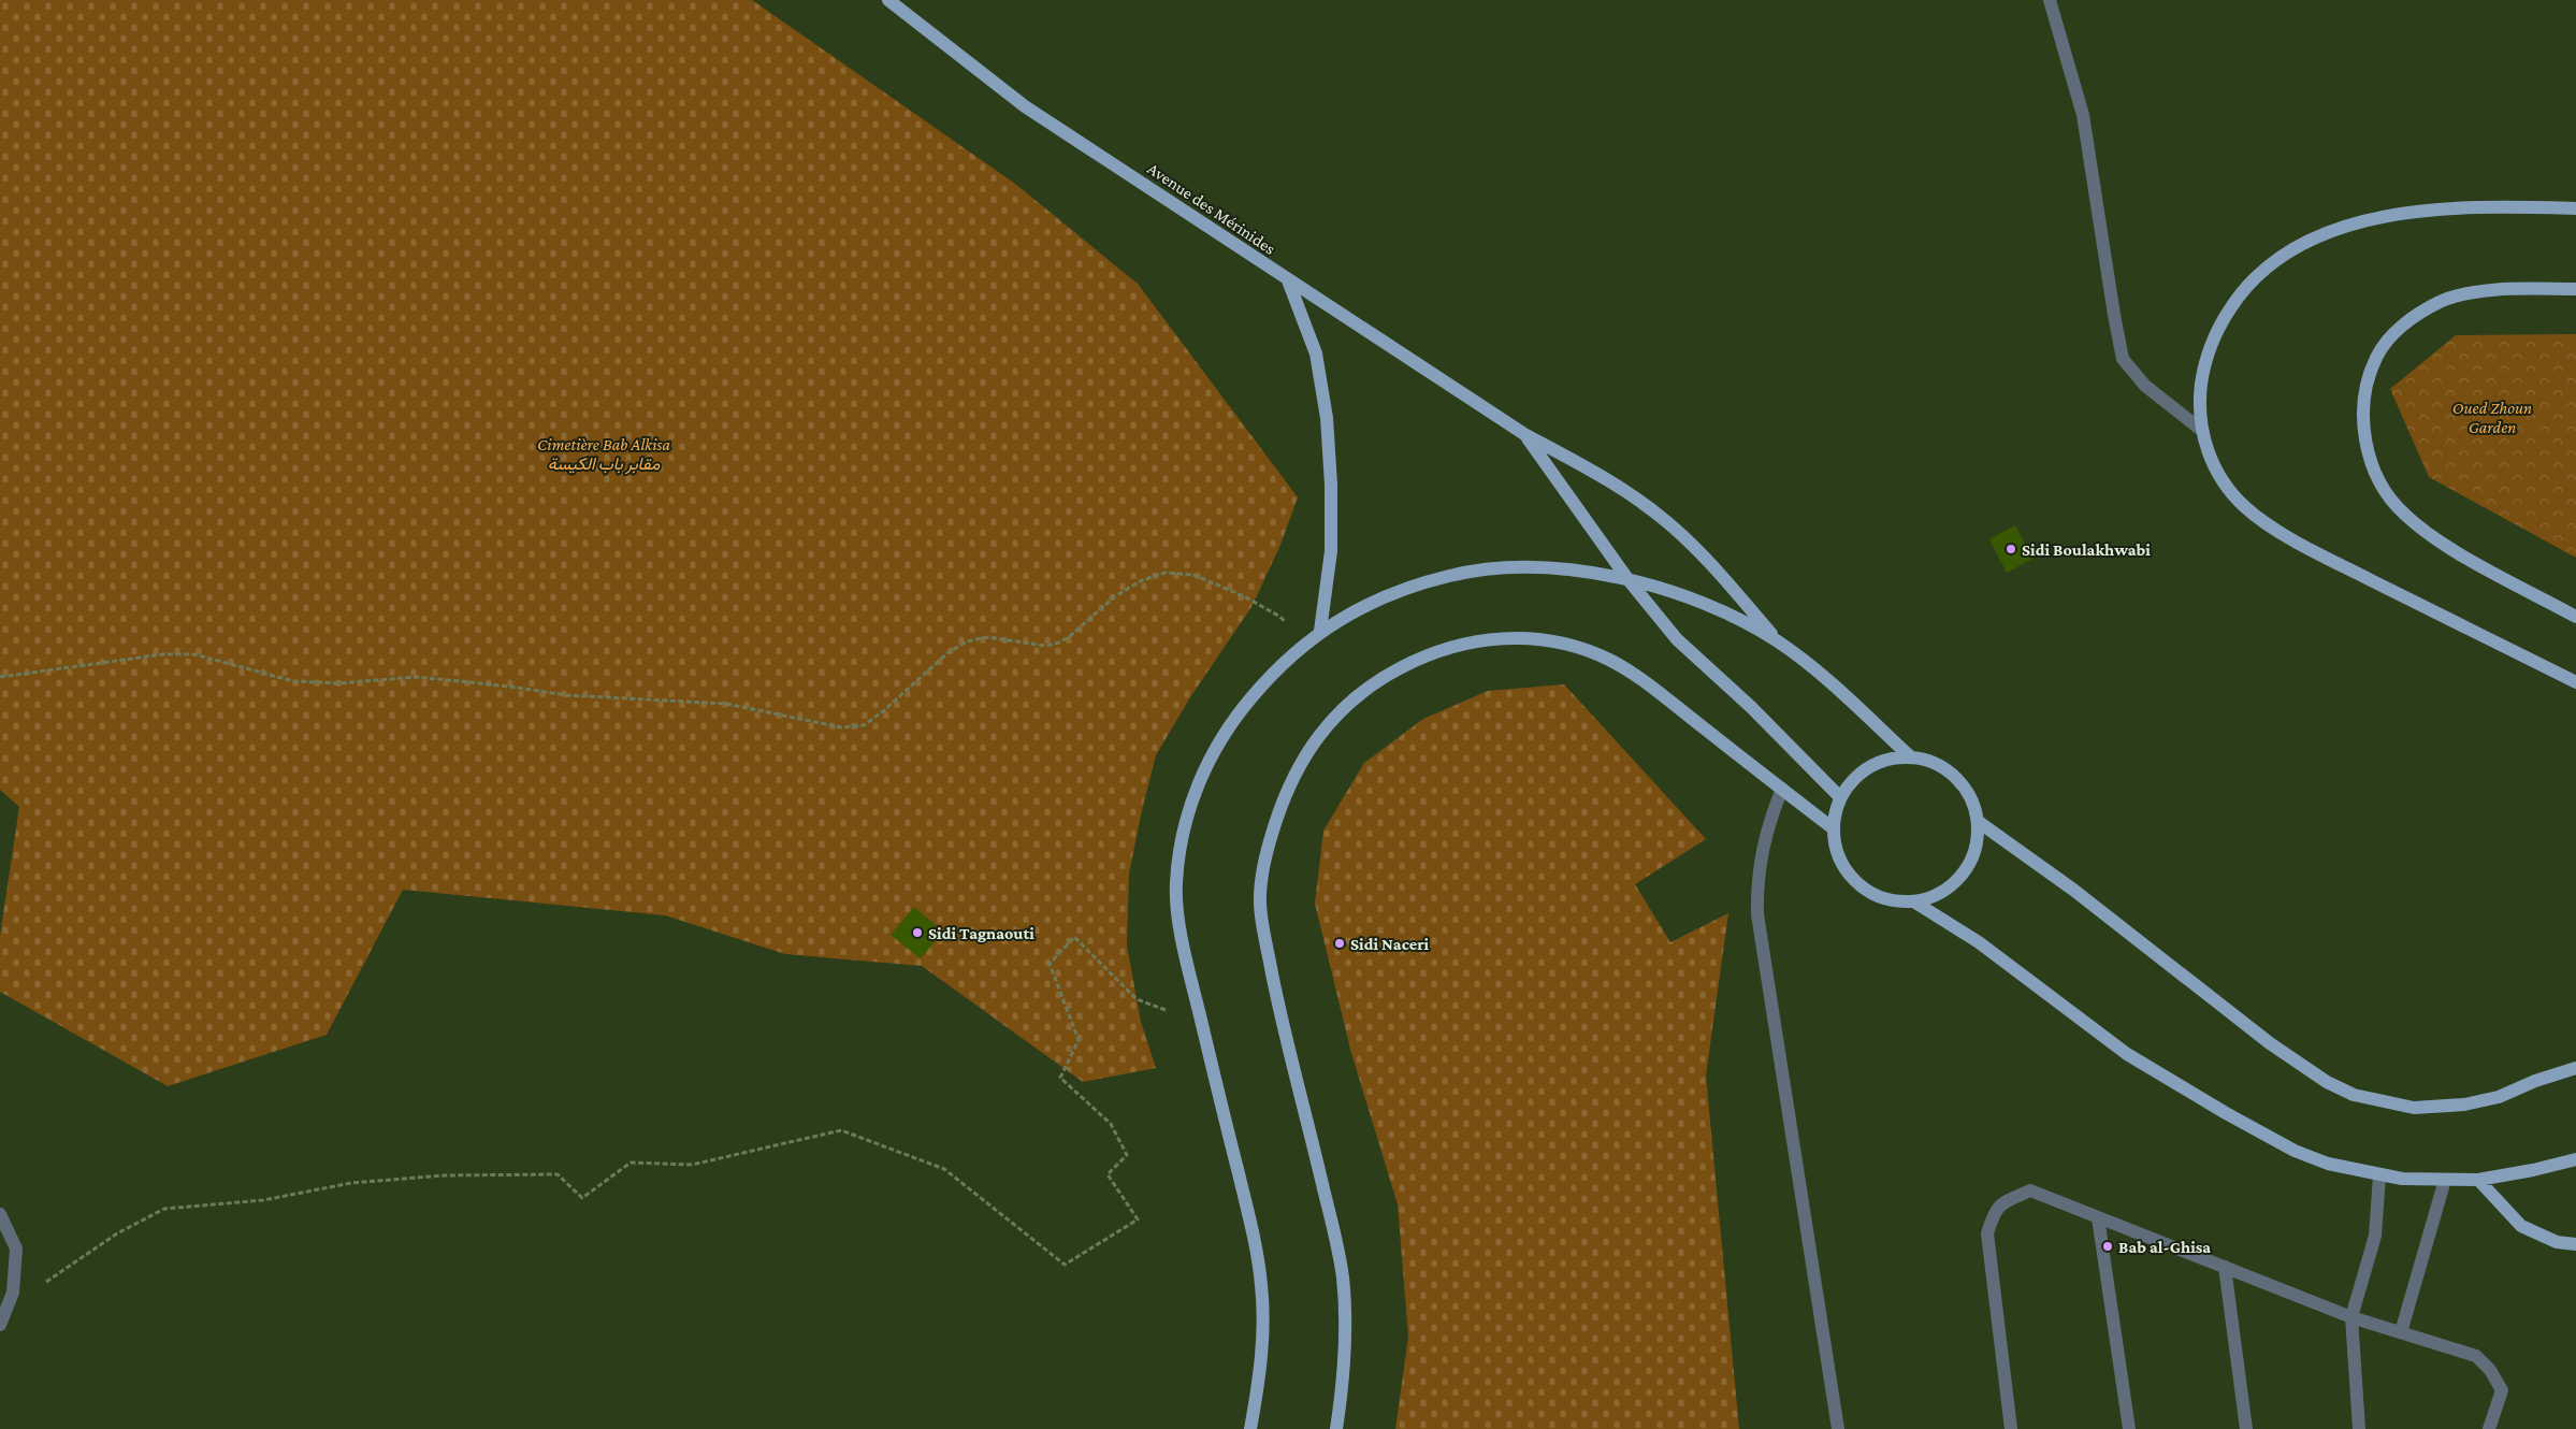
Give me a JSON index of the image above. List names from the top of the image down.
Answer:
{
  "streets": {
    "main road": ["Avenue des Mérinides"]
  },
  "parks": ["Oued Zhoun Garden", "Cimetière Bab Alkisa مقابر باب الكيسة"],
  "places": [
    "Sidi Boulakhwabi",
    "Sidi Tagnaouti",
    "Sidi Naceri",
    "Bab al-Ghisa"
  ]
}
